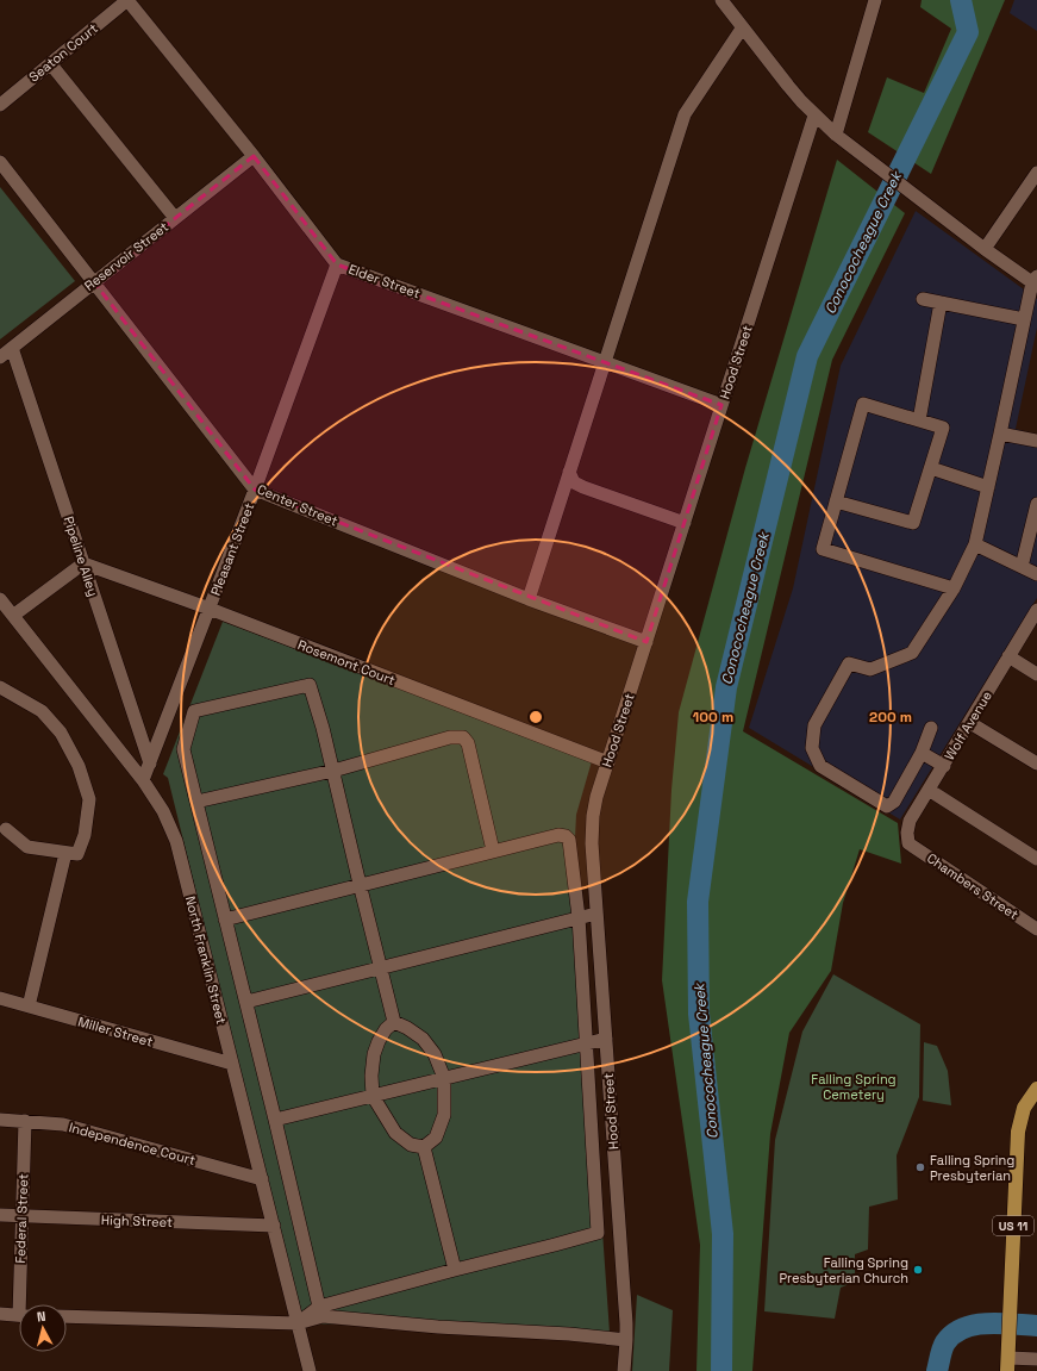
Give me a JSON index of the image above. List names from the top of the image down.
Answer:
{
  "streets": {
    "main road": ["US 11"],
    "street": [
      "Seaton Court",
      "Reservoir Street",
      "Elder Street",
      "Hood Street",
      "Center Street",
      "Pleasant Street",
      "Pipeline Alley",
      "Rosemont Court",
      "Wolf Avenue",
      "Chambers Street",
      "North Franklin Street",
      "Miller Street",
      "Independence Court",
      "Federal Street",
      "High Street"
    ]
  },
  "crossings": [
    ["Seaton Court", "Elder Street"],
    ["Reservoir Street", "Elder Street"],
    ["Reservoir Street", "Center Street"],
    ["Reservoir Street", "Pipeline Alley"],
    ["Elder Street", "Hood Street"],
    ["Elder Street", "Pleasant Street"],
    ["Hood Street", "Center Street"],
    ["Hood Street", "Rosemont Court"],
    ["Center Street", "Pleasant Street"],
    ["Pleasant Street", "Pipeline Alley"],
    ["Pleasant Street", "Rosemont Court"],
    ["Pleasant Street", "North Franklin Street"],
    ["Pipeline Alley", "Rosemont Court"],
    ["Wolf Avenue", "Chambers Street"],
    ["North Franklin Street", "Miller Street"],
    ["North Franklin Street", "Independence Court"],
    ["North Franklin Street", "High Street"],
    ["Independence Court", "Federal Street"],
    ["Federal Street", "High Street"]
  ],
  "water": ["Conococheague Creek"],
  "parks": ["Falling Spring Cemetery"],
  "places": ["Falling Spring Presbyterian", "Falling Spring Presbyterian Church"],
  "north": "top",
  "rings": ["100 m", "200 m"]
}
